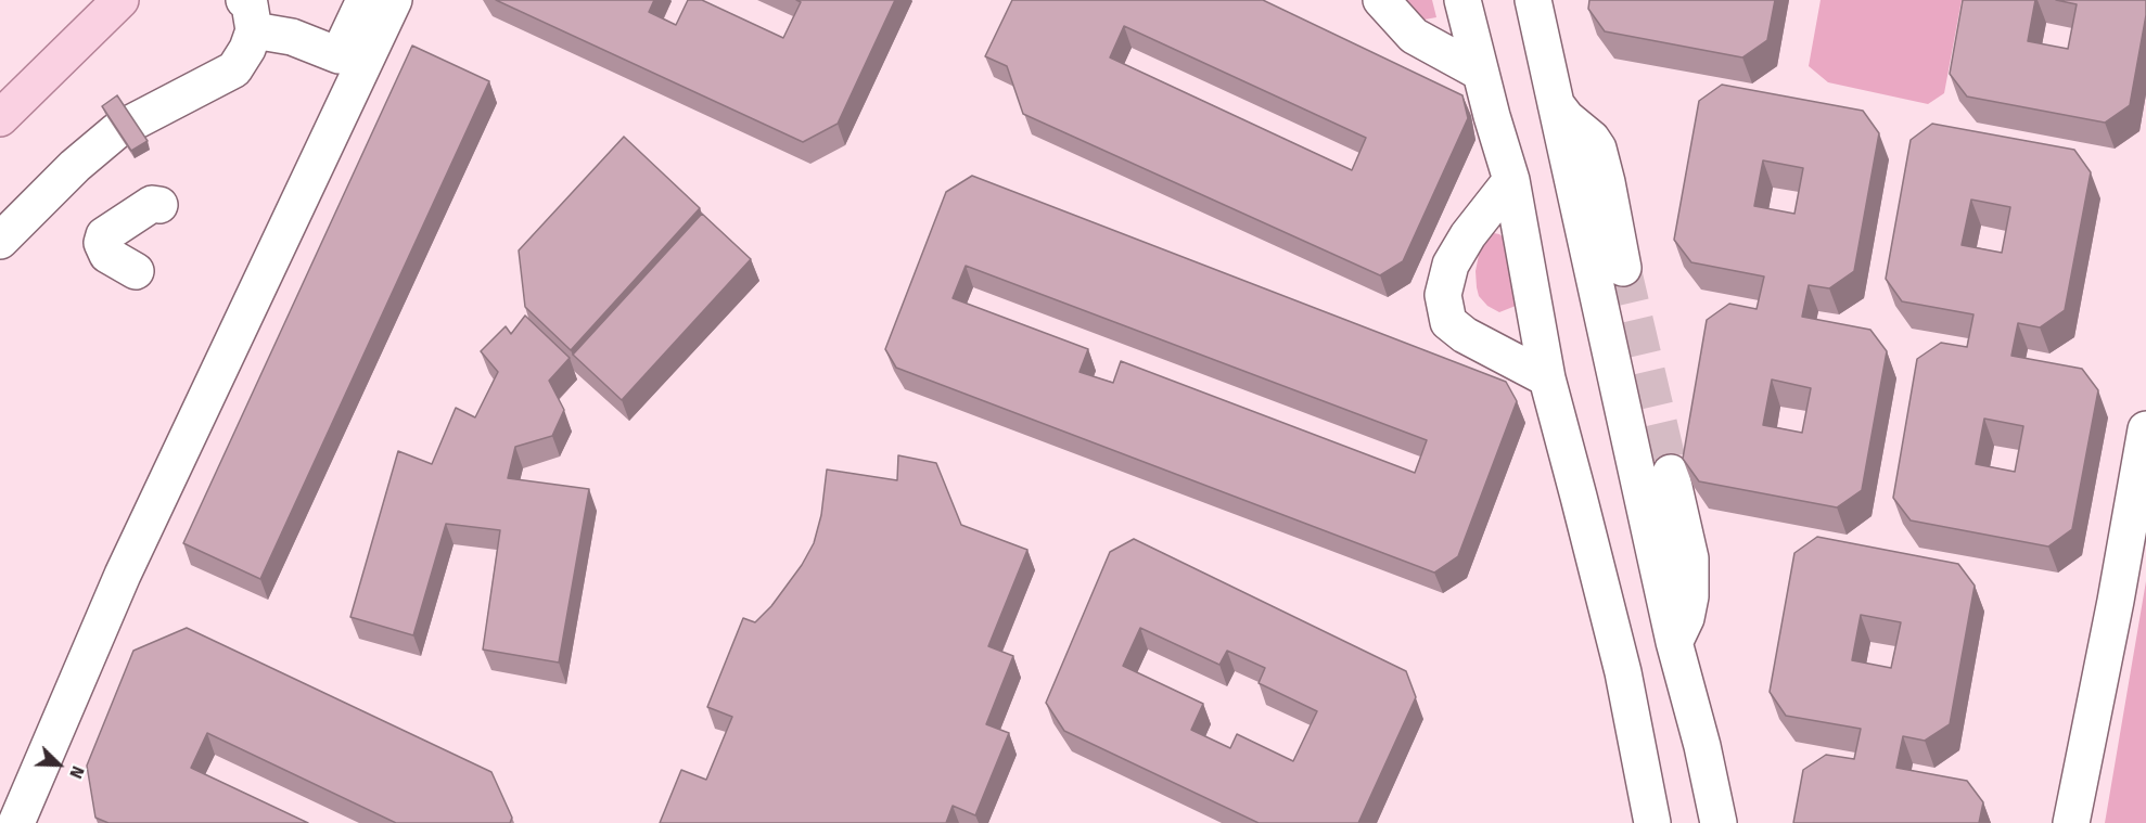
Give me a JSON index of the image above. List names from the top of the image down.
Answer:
{
  "north": "bottom right"
}
